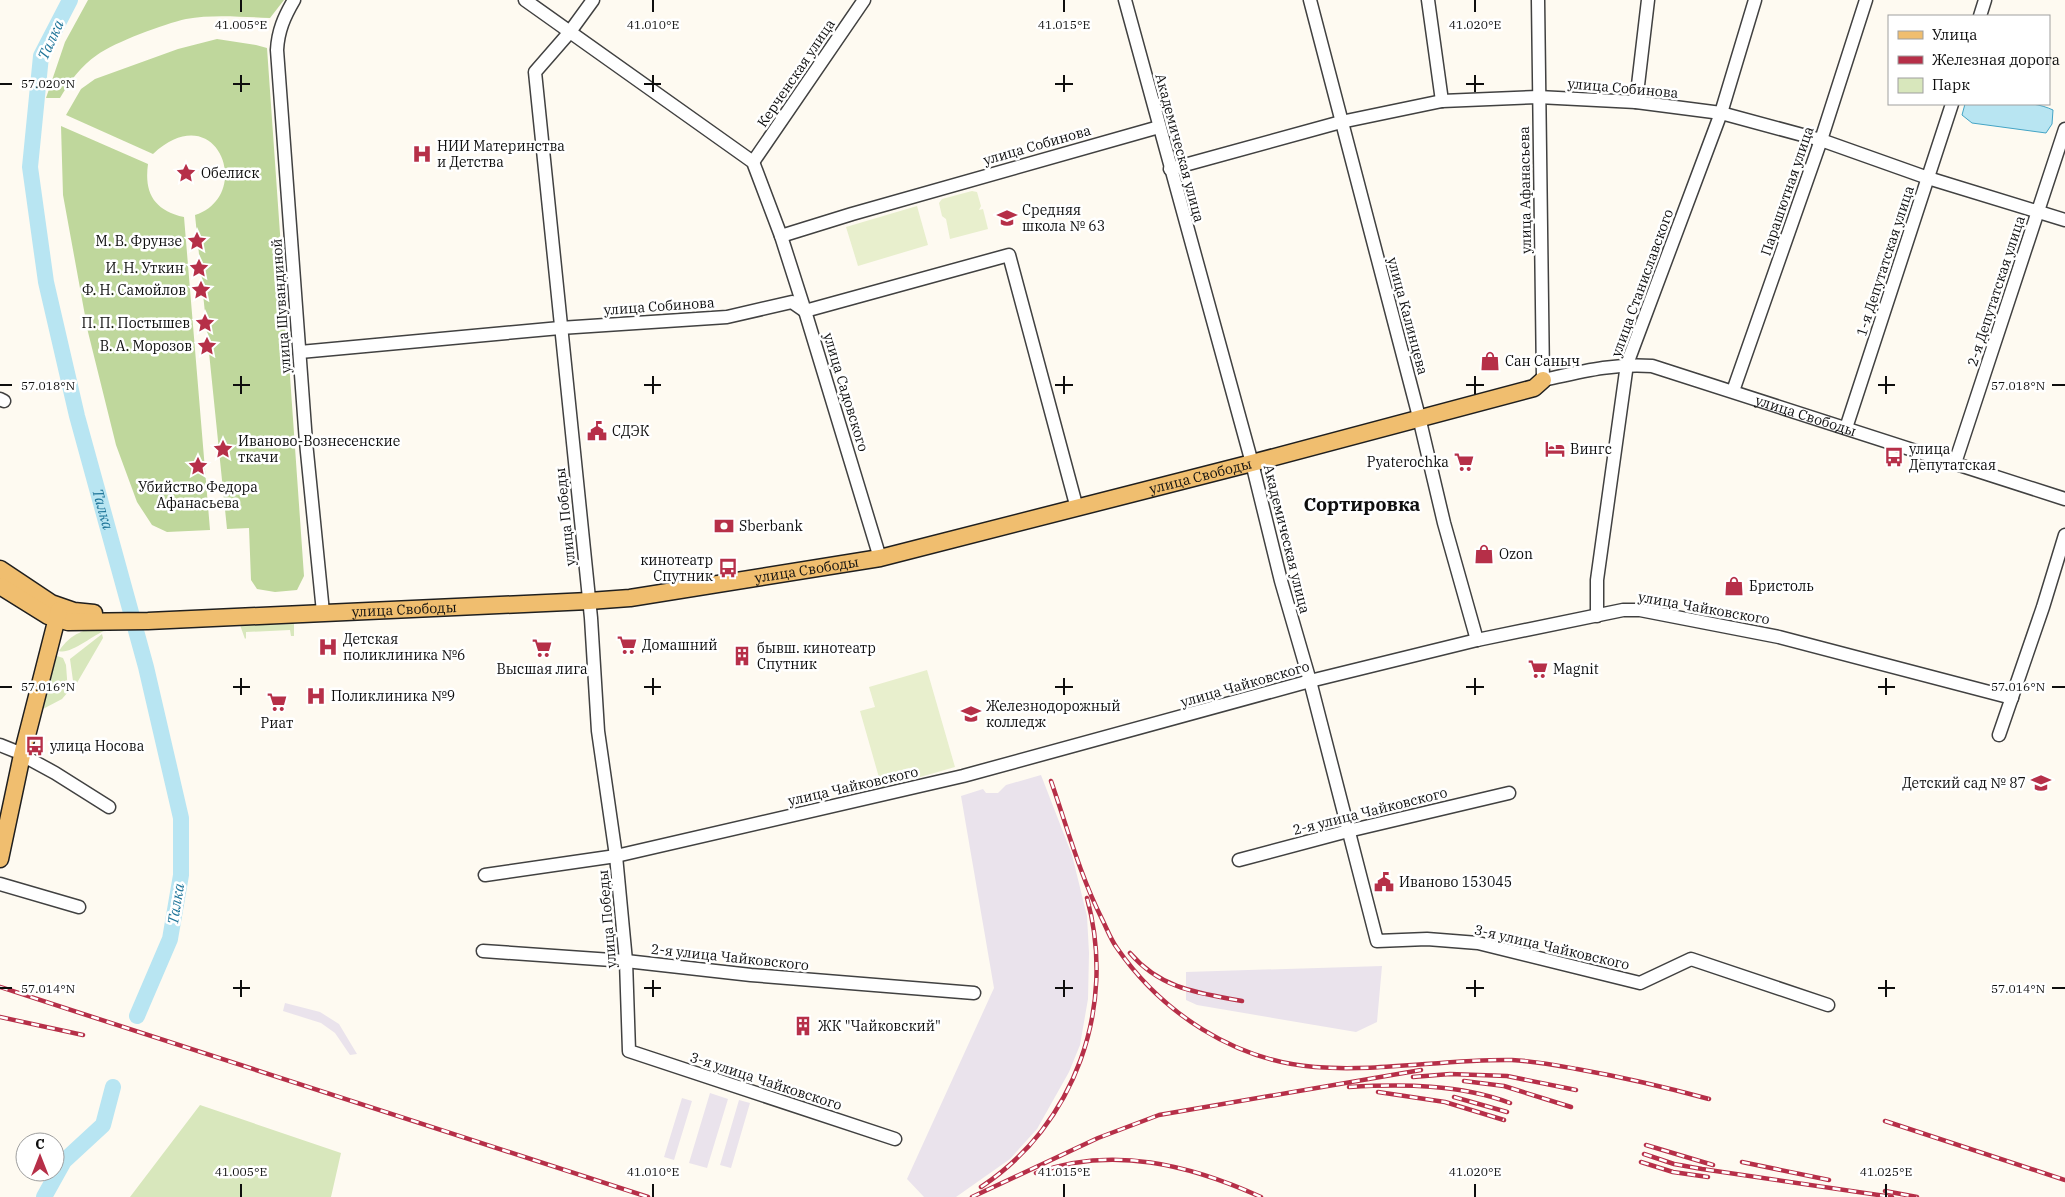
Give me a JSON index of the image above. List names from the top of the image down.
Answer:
{
  "streets": {
    "main road": ["улица Свободы"],
    "street": [
      "Керченская улица",
      "улица Собинова",
      "Академическая улица",
      "улица Афанасьева",
      "Парашютная улица",
      "1-я Депутатская улица",
      "улица Станиславского",
      "2-я Депутатская улица",
      "улица Шувандиной",
      "улица Калинцева",
      "улица Садовского",
      "улица Победы",
      "улица Чайковского",
      "2-я улица Чайковского",
      "3-я улица Чайковского"
    ]
  },
  "crossings": [
    ["Керченская улица", "улица Садовского"],
    ["улица Собинова", "Академическая улица"],
    ["улица Собинова", "улица Афанасьева"],
    ["улица Собинова", "Парашютная улица"],
    ["улица Собинова", "1-я Депутатская улица"],
    ["улица Собинова", "улица Станиславского"],
    ["улица Собинова", "2-я Депутатская улица"],
    ["улица Собинова", "улица Шувандиной"],
    ["улица Собинова", "улица Калинцева"],
    ["улица Собинова", "улица Садовского"],
    ["улица Собинова", "улица Победы"],
    ["Академическая улица", "улица Свободы"],
    ["Академическая улица", "улица Чайковского"],
    ["Академическая улица", "2-я улица Чайковского"],
    ["Академическая улица", "3-я улица Чайковского"],
    ["улица Афанасьева", "улица Свободы"],
    ["Парашютная улица", "улица Свободы"],
    ["1-я Депутатская улица", "улица Свободы"],
    ["улица Станиславского", "улица Свободы"],
    ["улица Станиславского", "улица Чайковского"],
    ["2-я Депутатская улица", "улица Свободы"],
    ["улица Шувандиной", "улица Свободы"],
    ["улица Калинцева", "улица Свободы"],
    ["улица Калинцева", "улица Чайковского"],
    ["улица Садовского", "улица Свободы"],
    ["улица Свободы", "улица Победы"],
    ["улица Победы", "улица Чайковского"],
    ["улица Победы", "2-я улица Чайковского"],
    ["улица Победы", "3-я улица Чайковского"]
  ],
  "districts": ["Сортировка"],
  "water": ["Талка"],
  "places": {
    "hospital": ["НИИ Материнства и Детства", "Детская поликлиника №6", "Поликлиника №9"],
    "place": [
      "Обелиск",
      "М. В. Фрунзе",
      "И. Н. Уткин",
      "Ф. Н. Самойлов",
      "П. П. Постышев",
      "В. А. Морозов",
      "Иваново-Вознесенские ткачи",
      "Убийство Федора Афанасьева"
    ],
    "school or university": ["Средняя школа № 63", "Железнодорожный колледж", "Детский сад № 87"],
    "shop": ["Сан Саныч", "Ozon", "Бристоль"],
    "public building": ["СДЭК", "Иваново 153045"],
    "hotel": ["Вингс"],
    "bus stop": ["улица Депутатская", "кинотеатр Спутник", "улица Носова"],
    "supermarket": [
      "Pyaterochka",
      "Домашний",
      "Высшая лига",
      "Magnit",
      "Риат"
    ],
    "bank": ["Sberbank"],
    "building": ["бывш. кинотеатр Спутник", "ЖК \"Чайковский\""]
  },
  "legend": ["Улица", "Железная дорога", "Парк"],
  "north": "top",
  "coordinates": [
    "41.005°E",
    "41.010°E",
    "41.015°E",
    "41.020°E",
    "57.020°N",
    "57.018°N",
    "57.016°N",
    "57.014°N",
    "41.025°E"
  ]
}
